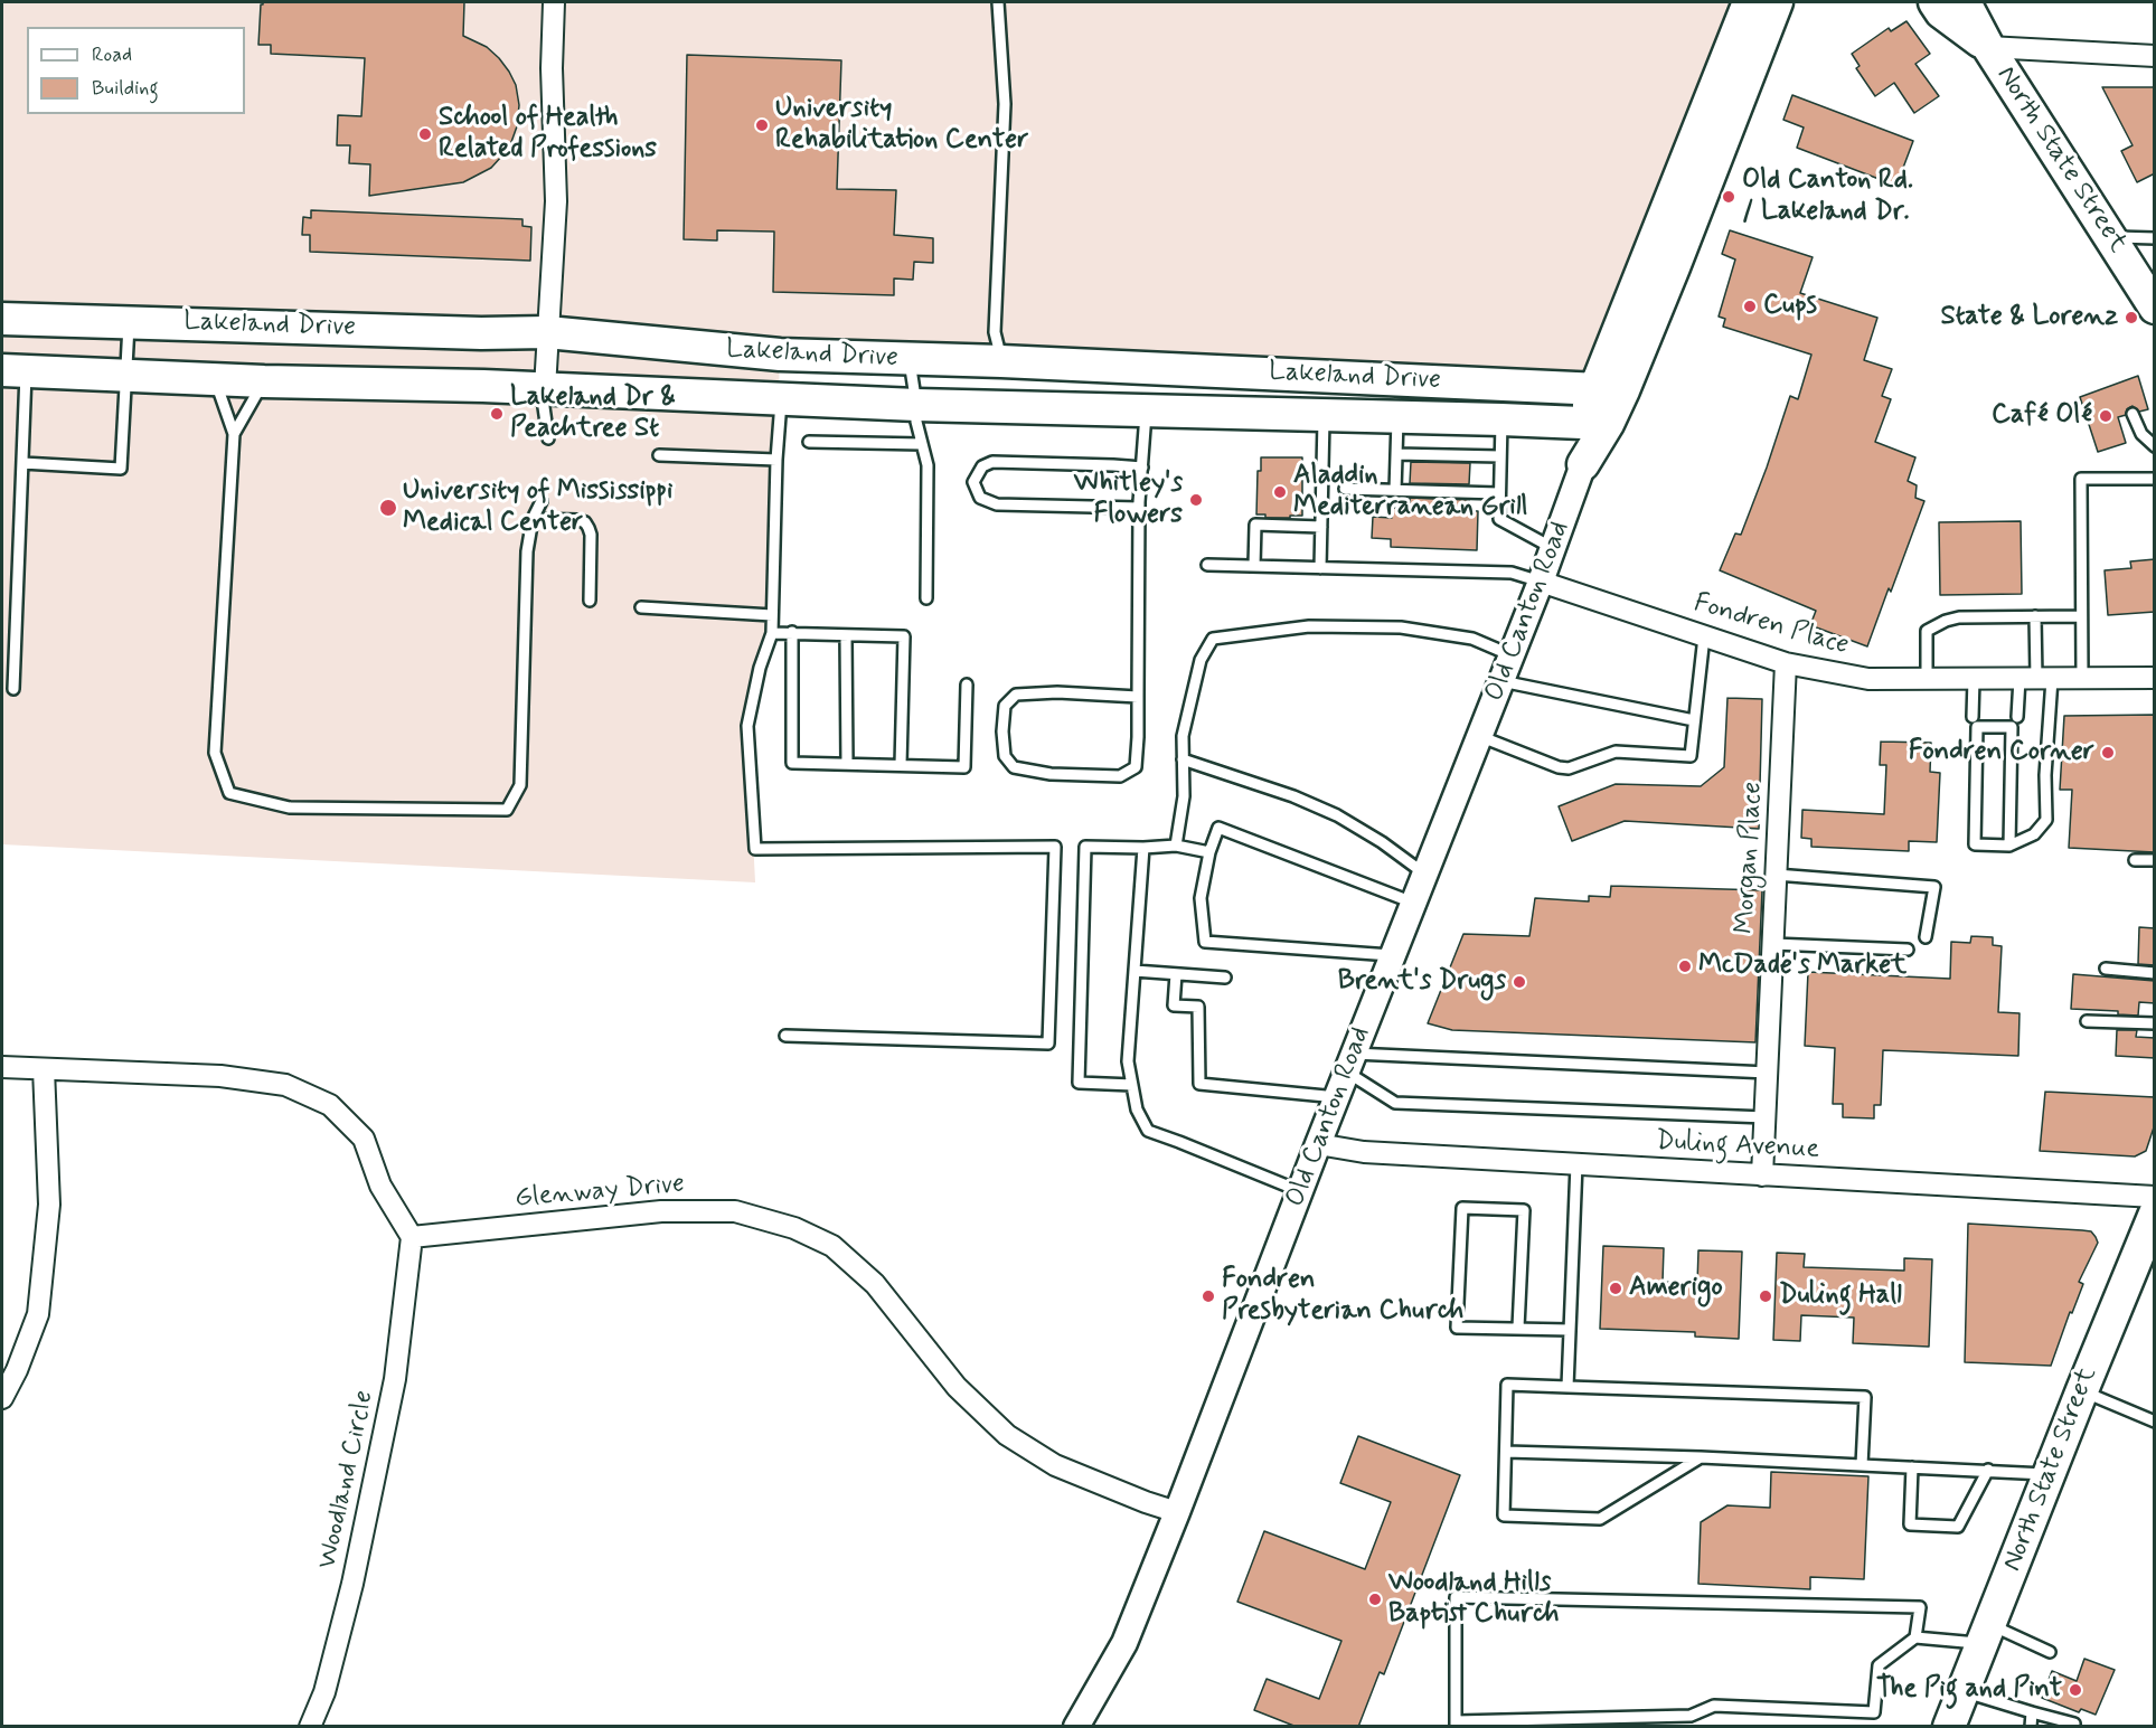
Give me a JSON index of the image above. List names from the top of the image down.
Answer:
{
  "streets": {
    "main road": ["North State Street", "Lakeland Drive", "Old Canton Road"],
    "street": [
      "Fondren Place",
      "Morgan Place",
      "Duling Avenue",
      "Glenway Drive",
      "Woodland Circle"
    ]
  },
  "crossings": [
    ["Lakeland Drive", "Old Canton Road"],
    ["Old Canton Road", "Fondren Place"],
    ["Old Canton Road", "Duling Avenue"],
    ["Old Canton Road", "Glenway Drive"],
    ["Fondren Place", "Morgan Place"],
    ["Morgan Place", "Duling Avenue"],
    ["Glenway Drive", "Woodland Circle"]
  ],
  "places": [
    "University Rehabilitation Center",
    "School of Health Related Professions",
    "Old Canton Rd. / Lakeland Dr.",
    "Cups",
    "State & Lorenz",
    "Lakeland Dr & Peachtree St",
    "Café Olé",
    "Aladdin Mediterranean Grill",
    "Whitley's Flowers",
    "University of Mississippi Medical Center",
    "Fondren Corner",
    "McDade's Market",
    "Brent's Drugs",
    "Amerigo",
    "Fondren Presbyterian Church",
    "Duling Hall",
    "Woodland Hills Baptist Church",
    "The Pig and Pint"
  ],
  "legend": ["Road", "Building"]
}
